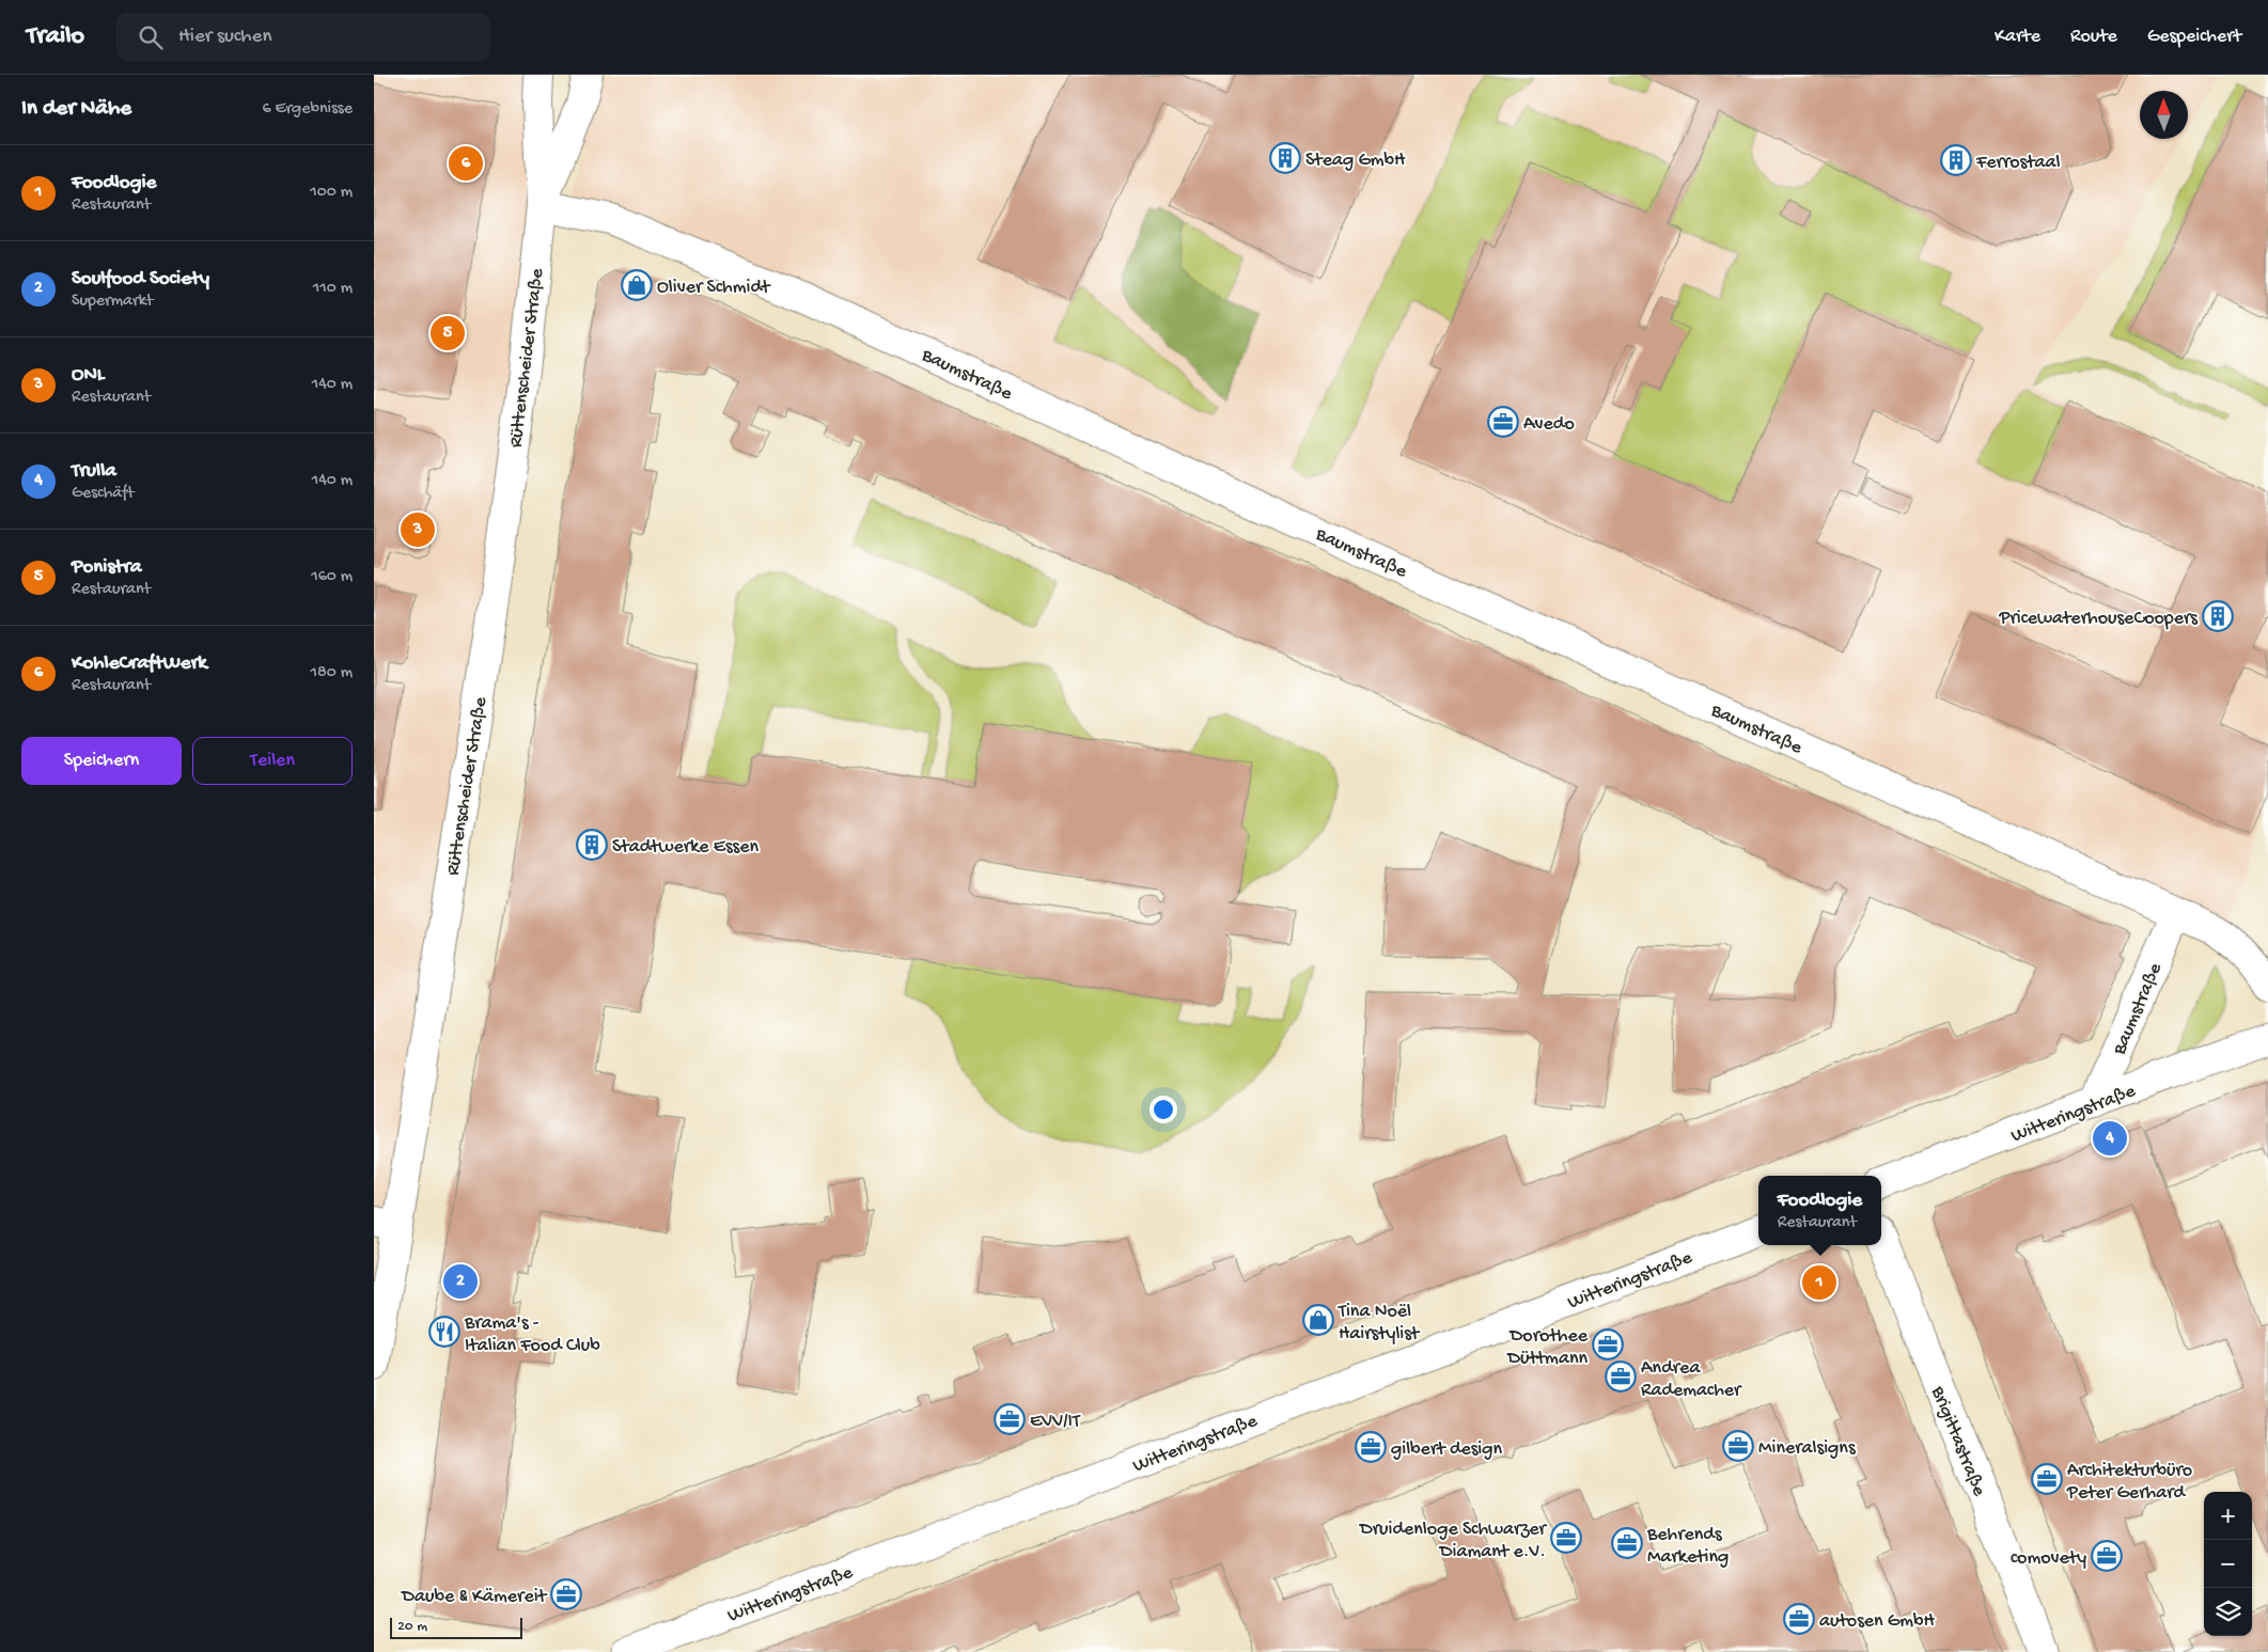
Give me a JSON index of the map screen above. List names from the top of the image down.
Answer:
{
  "streets": {
    "street": [
      "Rüttenscheider Straße",
      "Baumstraße",
      "Witteringstraße",
      "Brigittastraße"
    ]
  },
  "crossings": [
    ["Rüttenscheider Straße", "Baumstraße"],
    ["Baumstraße", "Witteringstraße"]
  ],
  "places": {
    "building": [
      "Steag GmbH",
      "Ferrostaal",
      "PricewaterhouseCoopers",
      "Stadtwerke Essen"
    ],
    "shop": ["Oliver Schmidt", "Tina Noël Hairstylist"],
    "office": [
      "Avedo",
      "Dorothee Düttmann",
      "Andrea Rademacher",
      "EVV/IT",
      "Mineralsigns",
      "gilbert design",
      "Architekturbüro Peter Gerhard",
      "Druidenloge Schwarzer Diamant e.V.",
      "Behrends Marketing",
      "comovety",
      "Daube & Kämereit",
      "autosen GmbH"
    ],
    "restaurant": ["Brama's - Italian Food Club"]
  },
  "scale_bar": "20 m",
  "north": "top",
  "page": {
    "header": "Trailo",
    "search": "Hier suchen",
    "nav": ["Karte", "Route", "Gespeichert"],
    "heading": ["In der Nähe", "6 Ergebnisse"],
    "list": [
      {
        "mark": "1",
        "name": "Foodlogie",
        "note": "Restaurant",
        "value": "100 m"
      },
      {
        "mark": "2",
        "name": "Soulfood Society",
        "note": "Supermarkt",
        "value": "110 m"
      },
      {
        "mark": "3",
        "name": "ONL",
        "note": "Restaurant",
        "value": "140 m"
      },
      {
        "mark": "4",
        "name": "Trulla",
        "note": "Geschäft",
        "value": "140 m"
      },
      {
        "mark": "5",
        "name": "Ponistra",
        "note": "Restaurant",
        "value": "160 m"
      },
      {
        "mark": "6",
        "name": "KohleCraftWerk",
        "note": "Restaurant",
        "value": "180 m"
      }
    ],
    "pins": [
      "6",
      "5",
      "3",
      "4",
      "2",
      "1"
    ],
    "buttons": ["Speichern", "Teilen"],
    "popup": ["Foodlogie", "Restaurant"],
    "map_buttons": ["+", "−"],
    "scale": "20 m"
  }
}
